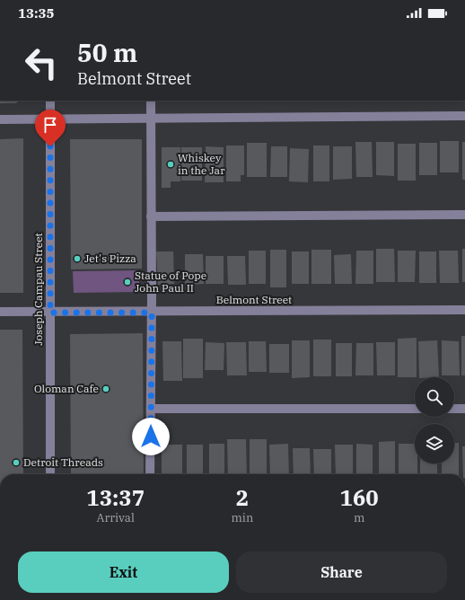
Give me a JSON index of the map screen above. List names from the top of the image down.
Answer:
{
  "streets": {
    "street": ["Joseph Campau Street", "Belmont Street"]
  },
  "crossings": [
    ["Joseph Campau Street", "Belmont Street"]
  ],
  "places": [
    "Whiskey in the Jar",
    "Jet's Pizza",
    "Statue of Pope John Paul II",
    "Oloman Cafe",
    "Detroit Threads"
  ],
  "page": {
    "status": "13:35",
    "turn": ["50 m", "Belmont Street"],
    "eta": [
      "13:37",
      "Arrival",
      "2",
      "min",
      "160",
      "m"
    ],
    "buttons": ["Exit", "Share"]
  }
}
